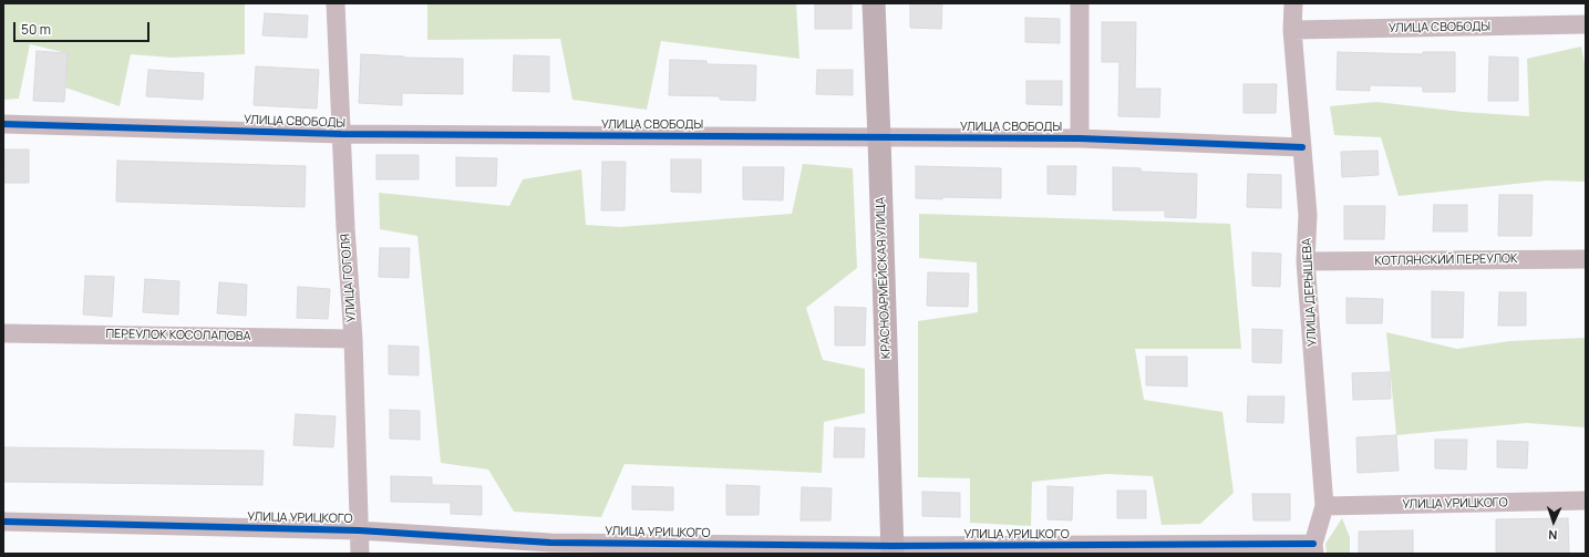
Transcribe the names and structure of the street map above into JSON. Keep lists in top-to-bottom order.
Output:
{
  "streets": {
    "main road": ["КРАСНОАРМЕЙСКАЯ УЛИЦА"],
    "street": [
      "УЛИЦА СВОБОДЫ",
      "КОТЛЯНСКИЙ ПЕРЕУЛОК",
      "УЛИЦА ГОГОЛЯ",
      "УЛИЦА ДЕРЫШЕВА",
      "ПЕРЕУЛОК КОСОЛАПОВА",
      "УЛИЦА УРИЦКОГО"
    ]
  },
  "crossings": [
    ["УЛИЦА СВОБОДЫ", "УЛИЦА ГОГОЛЯ"],
    ["УЛИЦА СВОБОДЫ", "КРАСНОАРМЕЙСКАЯ УЛИЦА"],
    ["УЛИЦА СВОБОДЫ", "УЛИЦА ДЕРЫШЕВА"],
    ["КОТЛЯНСКИЙ ПЕРЕУЛОК", "УЛИЦА ДЕРЫШЕВА"],
    ["УЛИЦА ГОГОЛЯ", "ПЕРЕУЛОК КОСОЛАПОВА"],
    ["УЛИЦА ГОГОЛЯ", "УЛИЦА УРИЦКОГО"],
    ["КРАСНОАРМЕЙСКАЯ УЛИЦА", "УЛИЦА УРИЦКОГО"],
    ["УЛИЦА ДЕРЫШЕВА", "УЛИЦА УРИЦКОГО"]
  ],
  "scale_bar": "50 m",
  "north": "bottom"
}
